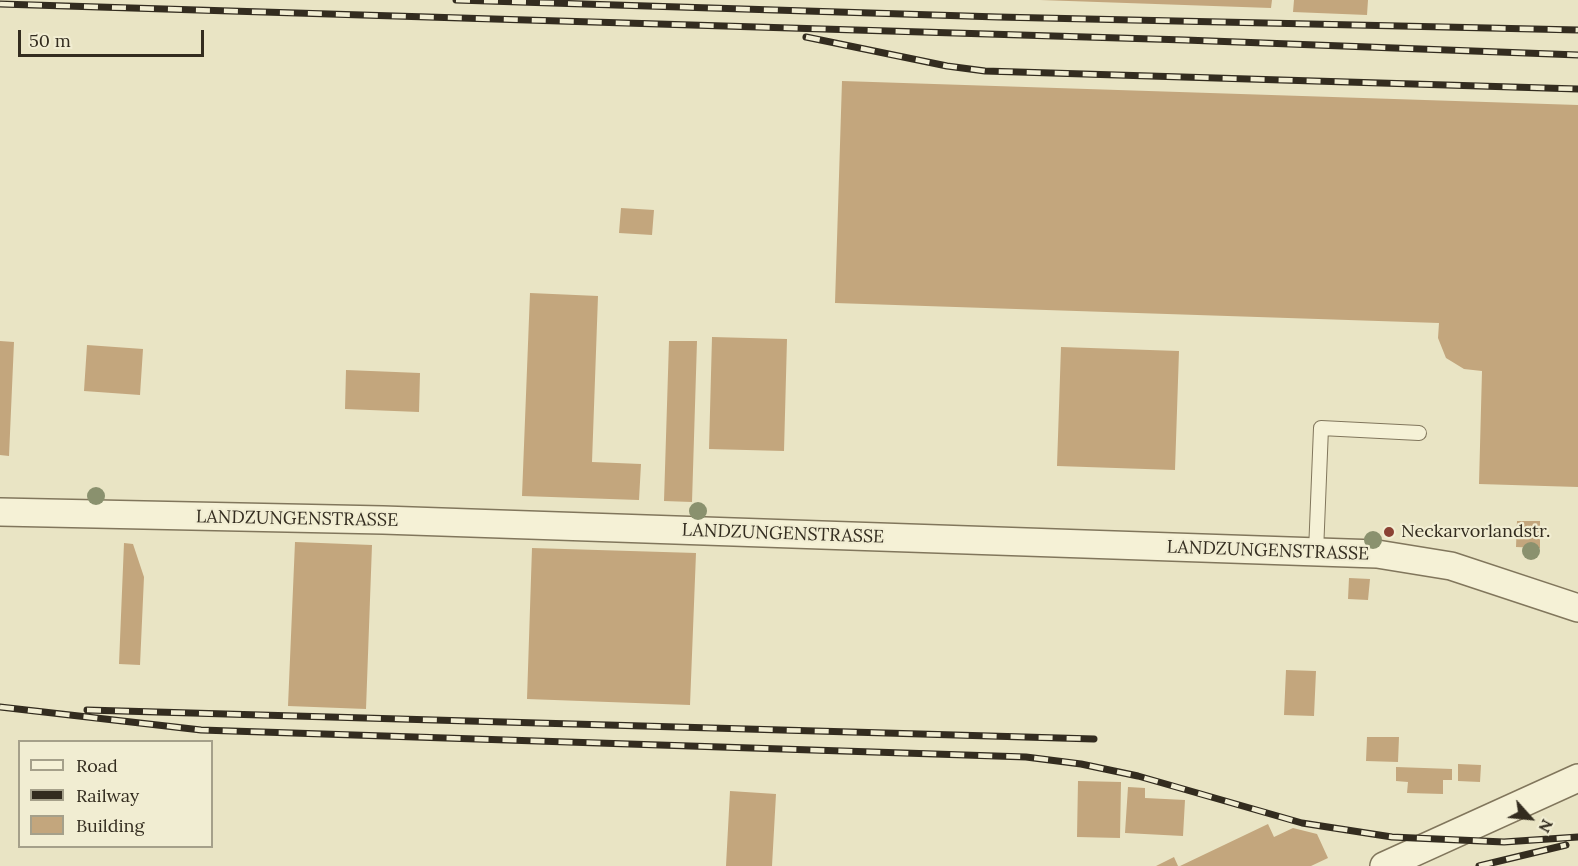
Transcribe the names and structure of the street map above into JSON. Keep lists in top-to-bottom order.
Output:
{
  "streets": {
    "street": ["LANDZUNGENSTRASSE"]
  },
  "places": ["Neckarvorlandstr."],
  "legend": ["Road", "Railway", "Building"],
  "scale_bar": "50 m",
  "north": "bottom right"
}
